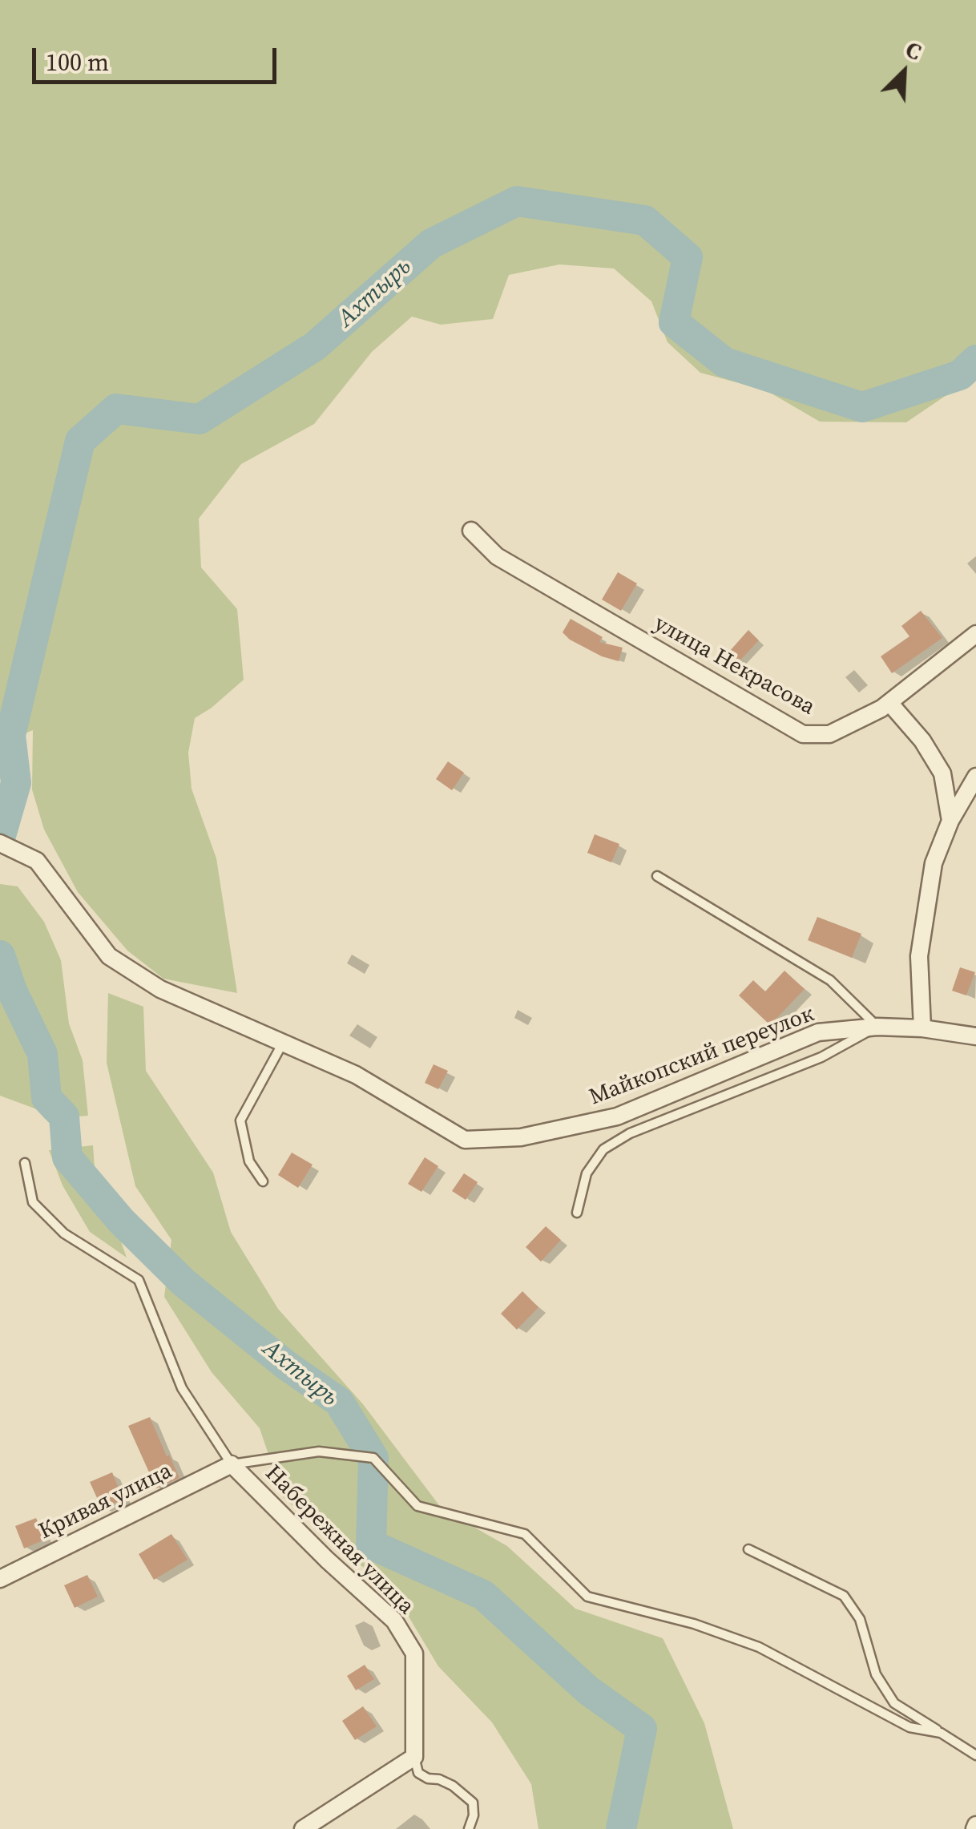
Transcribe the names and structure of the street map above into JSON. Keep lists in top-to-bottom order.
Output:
{
  "streets": {
    "street": [
      "улица Некрасова",
      "Майкопский переулок",
      "Кривая улица",
      "Набережная улица"
    ]
  },
  "crossings": [
    ["Кривая улица", "Набережная улица"]
  ],
  "water": ["Ахтырь"],
  "scale_bar": "100 m",
  "north": "top right"
}
